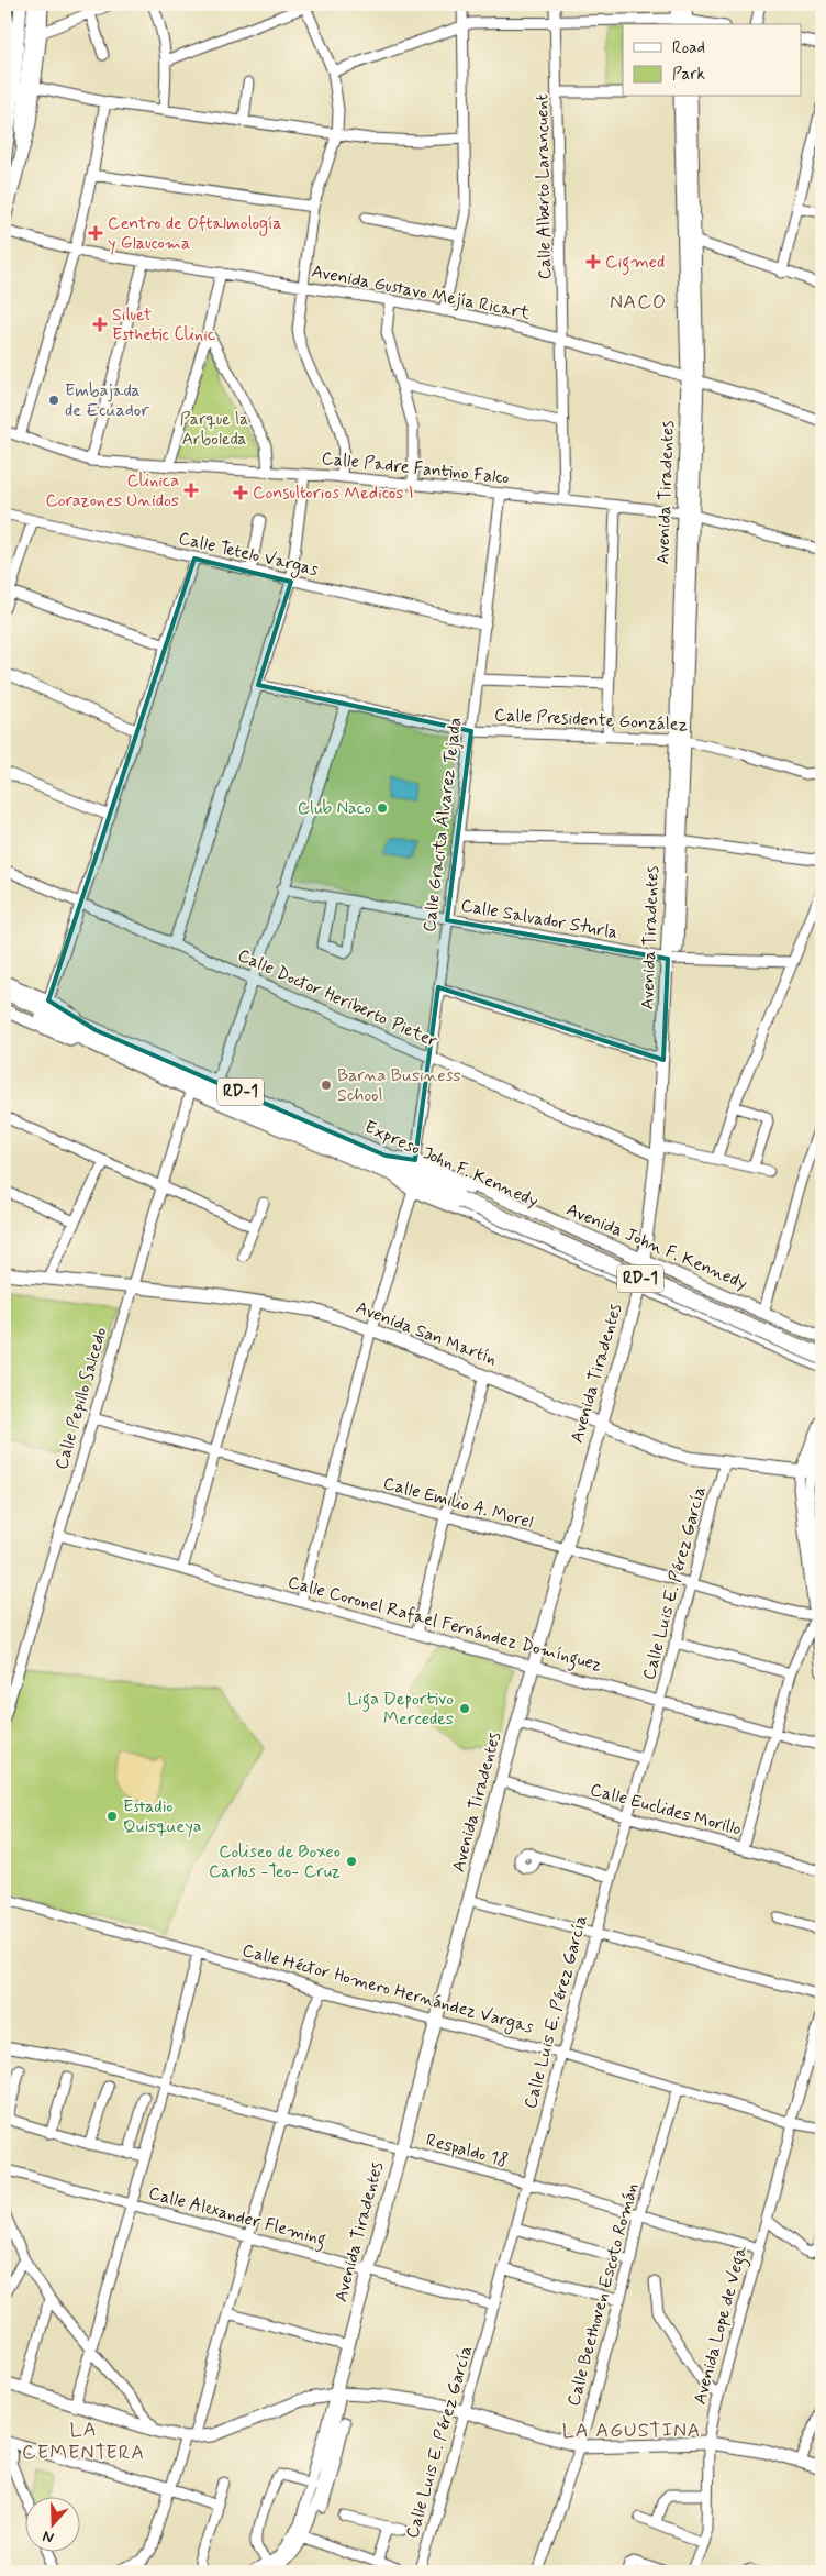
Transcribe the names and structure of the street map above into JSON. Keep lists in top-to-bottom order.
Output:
{
  "streets": {
    "highway": ["RD-1", "Expreso John F. Kennedy"],
    "main road": ["Avenida Tiradentes", "Avenida John F. Kennedy", "Avenida San Martín"],
    "street": [
      "Calle Alberto Larancuent",
      "Avenida Gustavo Mejía Ricart",
      "Calle Padre Fantino Falco",
      "Calle Tetelo Vargas",
      "Calle Presidente González",
      "Calle Gracita Álvarez Tejada",
      "Calle Salvador Sturla",
      "Calle Doctor Heriberto Pieter",
      "Calle Pepillo Salcedo",
      "Calle Emilio A. Morel",
      "Calle Luis E. Pérez García",
      "Calle Coronel Rafael Fernández Domínguez",
      "Calle Euclides Morillo",
      "Calle Héctor Homero Hernández Vargas",
      "Respaldo 18",
      "Calle Alexander Fleming",
      "Calle Beethoven Escoto Román",
      "Avenida Lope de Vega"
    ]
  },
  "crossings": [
    ["Calle Alberto Larancuent", "Avenida Gustavo Mejía Ricart"],
    ["Calle Alberto Larancuent", "Calle Padre Fantino Falco"],
    ["Avenida Gustavo Mejía Ricart", "Avenida Tiradentes"],
    ["Calle Padre Fantino Falco", "Avenida Tiradentes"],
    ["Calle Padre Fantino Falco", "Calle Gracita Álvarez Tejada"],
    ["Avenida Tiradentes", "Calle Presidente González"],
    ["Avenida Tiradentes", "Calle Salvador Sturla"],
    ["Avenida Tiradentes", "Calle Doctor Heriberto Pieter"],
    ["Avenida Tiradentes", "RD-1"],
    ["Avenida Tiradentes", "Avenida John F. Kennedy"],
    ["Avenida Tiradentes", "Avenida San Martín"],
    ["Avenida Tiradentes", "Calle Emilio A. Morel"],
    ["Avenida Tiradentes", "Calle Coronel Rafael Fernández Domínguez"],
    ["Avenida Tiradentes", "Calle Euclides Morillo"],
    ["Avenida Tiradentes", "Calle Héctor Homero Hernández Vargas"],
    ["Avenida Tiradentes", "Respaldo 18"],
    ["Avenida Tiradentes", "Calle Alexander Fleming"],
    ["Calle Tetelo Vargas", "Calle Gracita Álvarez Tejada"],
    ["Calle Presidente González", "Calle Gracita Álvarez Tejada"],
    ["Calle Gracita Álvarez Tejada", "Calle Salvador Sturla"],
    ["Calle Gracita Álvarez Tejada", "Calle Doctor Heriberto Pieter"],
    ["Calle Gracita Álvarez Tejada", "Avenida John F. Kennedy"],
    ["RD-1", "Expreso John F. Kennedy"],
    ["Expreso John F. Kennedy", "Avenida John F. Kennedy"],
    ["Expreso John F. Kennedy", "Calle Pepillo Salcedo"],
    ["Avenida San Martín", "Calle Pepillo Salcedo"],
    ["Avenida San Martín", "Calle Luis E. Pérez García"],
    ["Calle Pepillo Salcedo", "Calle Emilio A. Morel"],
    ["Calle Pepillo Salcedo", "Calle Coronel Rafael Fernández Domínguez"],
    ["Calle Emilio A. Morel", "Calle Luis E. Pérez García"],
    ["Calle Luis E. Pérez García", "Calle Coronel Rafael Fernández Domínguez"],
    ["Calle Luis E. Pérez García", "Calle Euclides Morillo"],
    ["Calle Luis E. Pérez García", "Calle Héctor Homero Hernández Vargas"],
    ["Calle Luis E. Pérez García", "Respaldo 18"],
    ["Calle Luis E. Pérez García", "Calle Alexander Fleming"],
    ["Calle Héctor Homero Hernández Vargas", "Calle Beethoven Escoto Román"],
    ["Calle Héctor Homero Hernández Vargas", "Avenida Lope de Vega"],
    ["Respaldo 18", "Calle Beethoven Escoto Román"],
    ["Respaldo 18", "Avenida Lope de Vega"]
  ],
  "districts": ["NACO", "LA CEMENTERA", "LA AGUSTINA"],
  "parks": ["Parque la Arboleda"],
  "places": {
    "health": [
      "Centro de Oftalmología y Glaucoma",
      "Cigmed",
      "Siluet Esthetic Clinic",
      "Clinica Corazones Unidos",
      "Consultorios Medicos I"
    ],
    "other": [
      "Embajada de Ecuador",
      "Club Naco",
      "Barna Business School",
      "Liga Deportivo Mercedes",
      "Estadio Quisqueya",
      "Coliseo de Boxeo Carlos -Teo- Cruz"
    ]
  },
  "legend": ["Road", "Park"],
  "north": "bottom"
}
